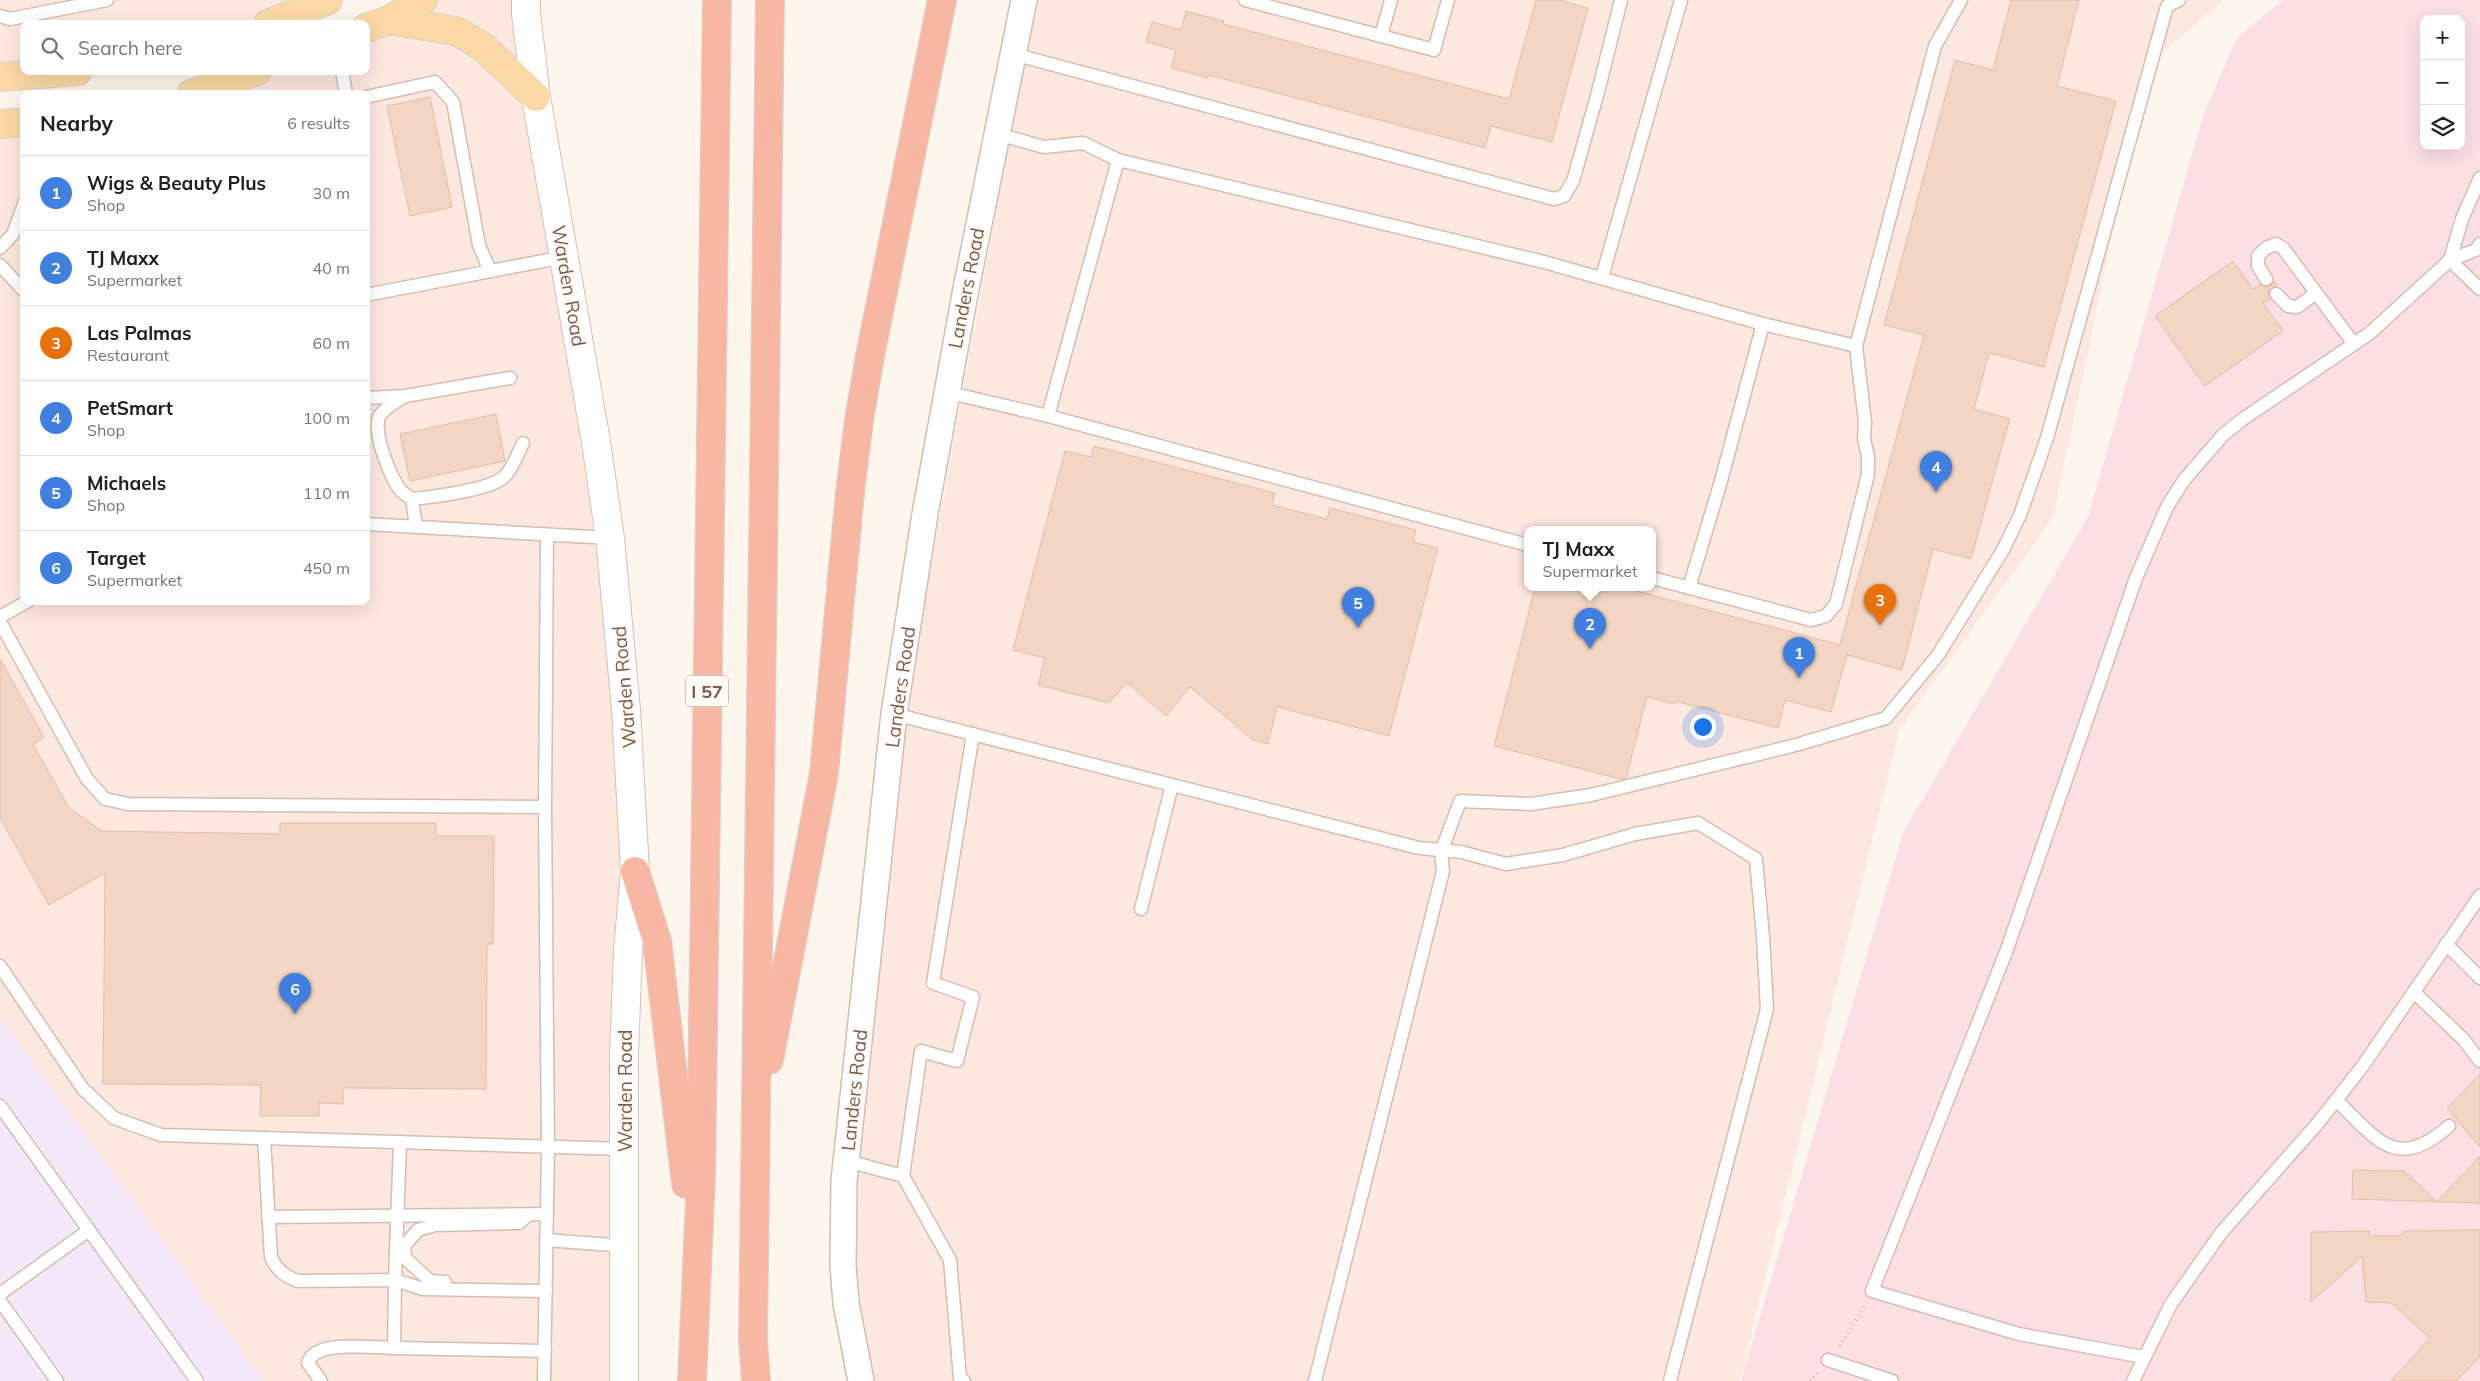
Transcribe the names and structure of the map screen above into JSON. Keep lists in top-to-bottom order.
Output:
{
  "streets": {
    "highway": ["I 57"],
    "street": ["Warden Road", "Landers Road"]
  },
  "page": {
    "map_buttons": ["+", "−"],
    "search": "Search here",
    "heading": ["Nearby", "6 results"],
    "list": [
      {
        "mark": "1",
        "name": "Wigs & Beauty Plus",
        "note": "Shop",
        "value": "30 m"
      },
      {
        "mark": "2",
        "name": "TJ Maxx",
        "note": "Supermarket",
        "value": "40 m"
      },
      {
        "mark": "3",
        "name": "Las Palmas",
        "note": "Restaurant",
        "value": "60 m"
      },
      {
        "mark": "4",
        "name": "PetSmart",
        "note": "Shop",
        "value": "100 m"
      },
      {
        "mark": "5",
        "name": "Michaels",
        "note": "Shop",
        "value": "110 m"
      },
      {
        "mark": "6",
        "name": "Target",
        "note": "Supermarket",
        "value": "450 m"
      }
    ],
    "pins": [
      "4",
      "3",
      "5",
      "2",
      "1",
      "6"
    ],
    "popup": ["TJ Maxx", "Supermarket"]
  }
}
